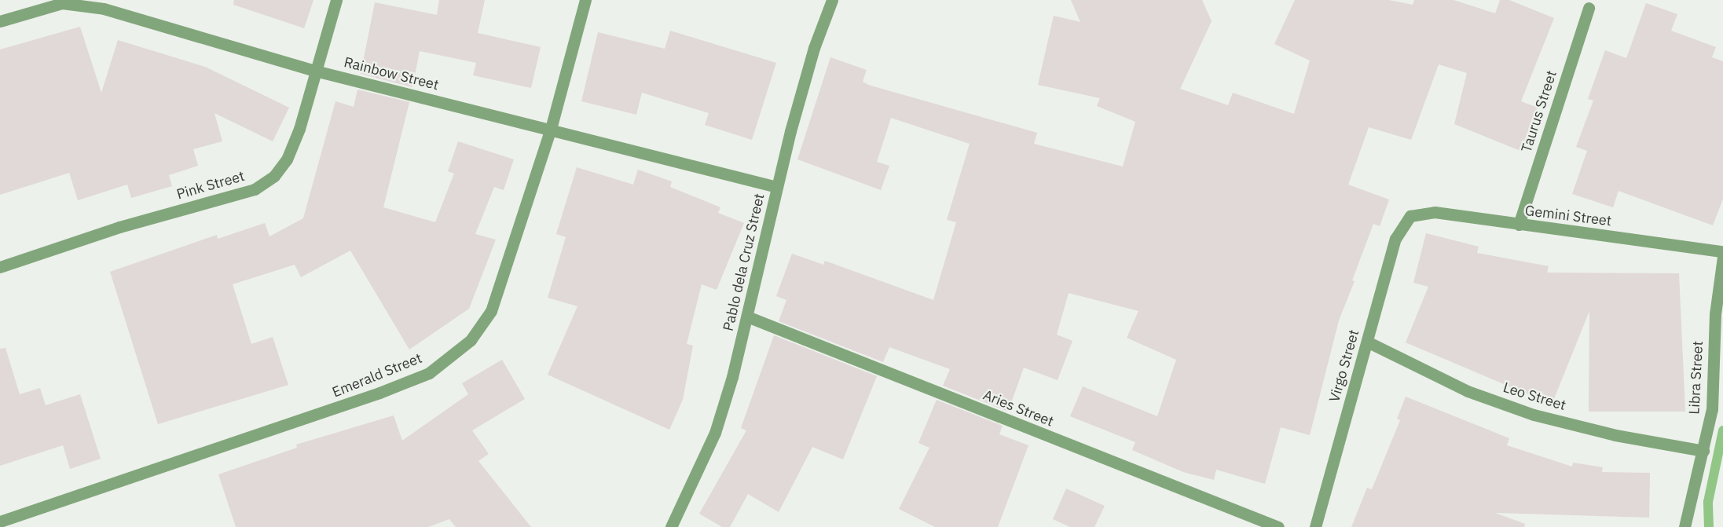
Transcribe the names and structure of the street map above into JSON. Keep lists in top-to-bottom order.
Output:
{
  "streets": {
    "street": [
      "Rainbow Street",
      "Taurus Street",
      "Pink Street",
      "Gemini Street",
      "Pablo dela Cruz Street",
      "Virgo Street",
      "Emerald Street",
      "Libra Street",
      "Leo Street",
      "Aries Street"
    ]
  },
  "crossings": [
    ["Rainbow Street", "Pink Street"],
    ["Rainbow Street", "Pablo dela Cruz Street"],
    ["Rainbow Street", "Emerald Street"],
    ["Taurus Street", "Gemini Street"],
    ["Gemini Street", "Virgo Street"],
    ["Pablo dela Cruz Street", "Aries Street"],
    ["Virgo Street", "Leo Street"],
    ["Libra Street", "Leo Street"]
  ]
}
